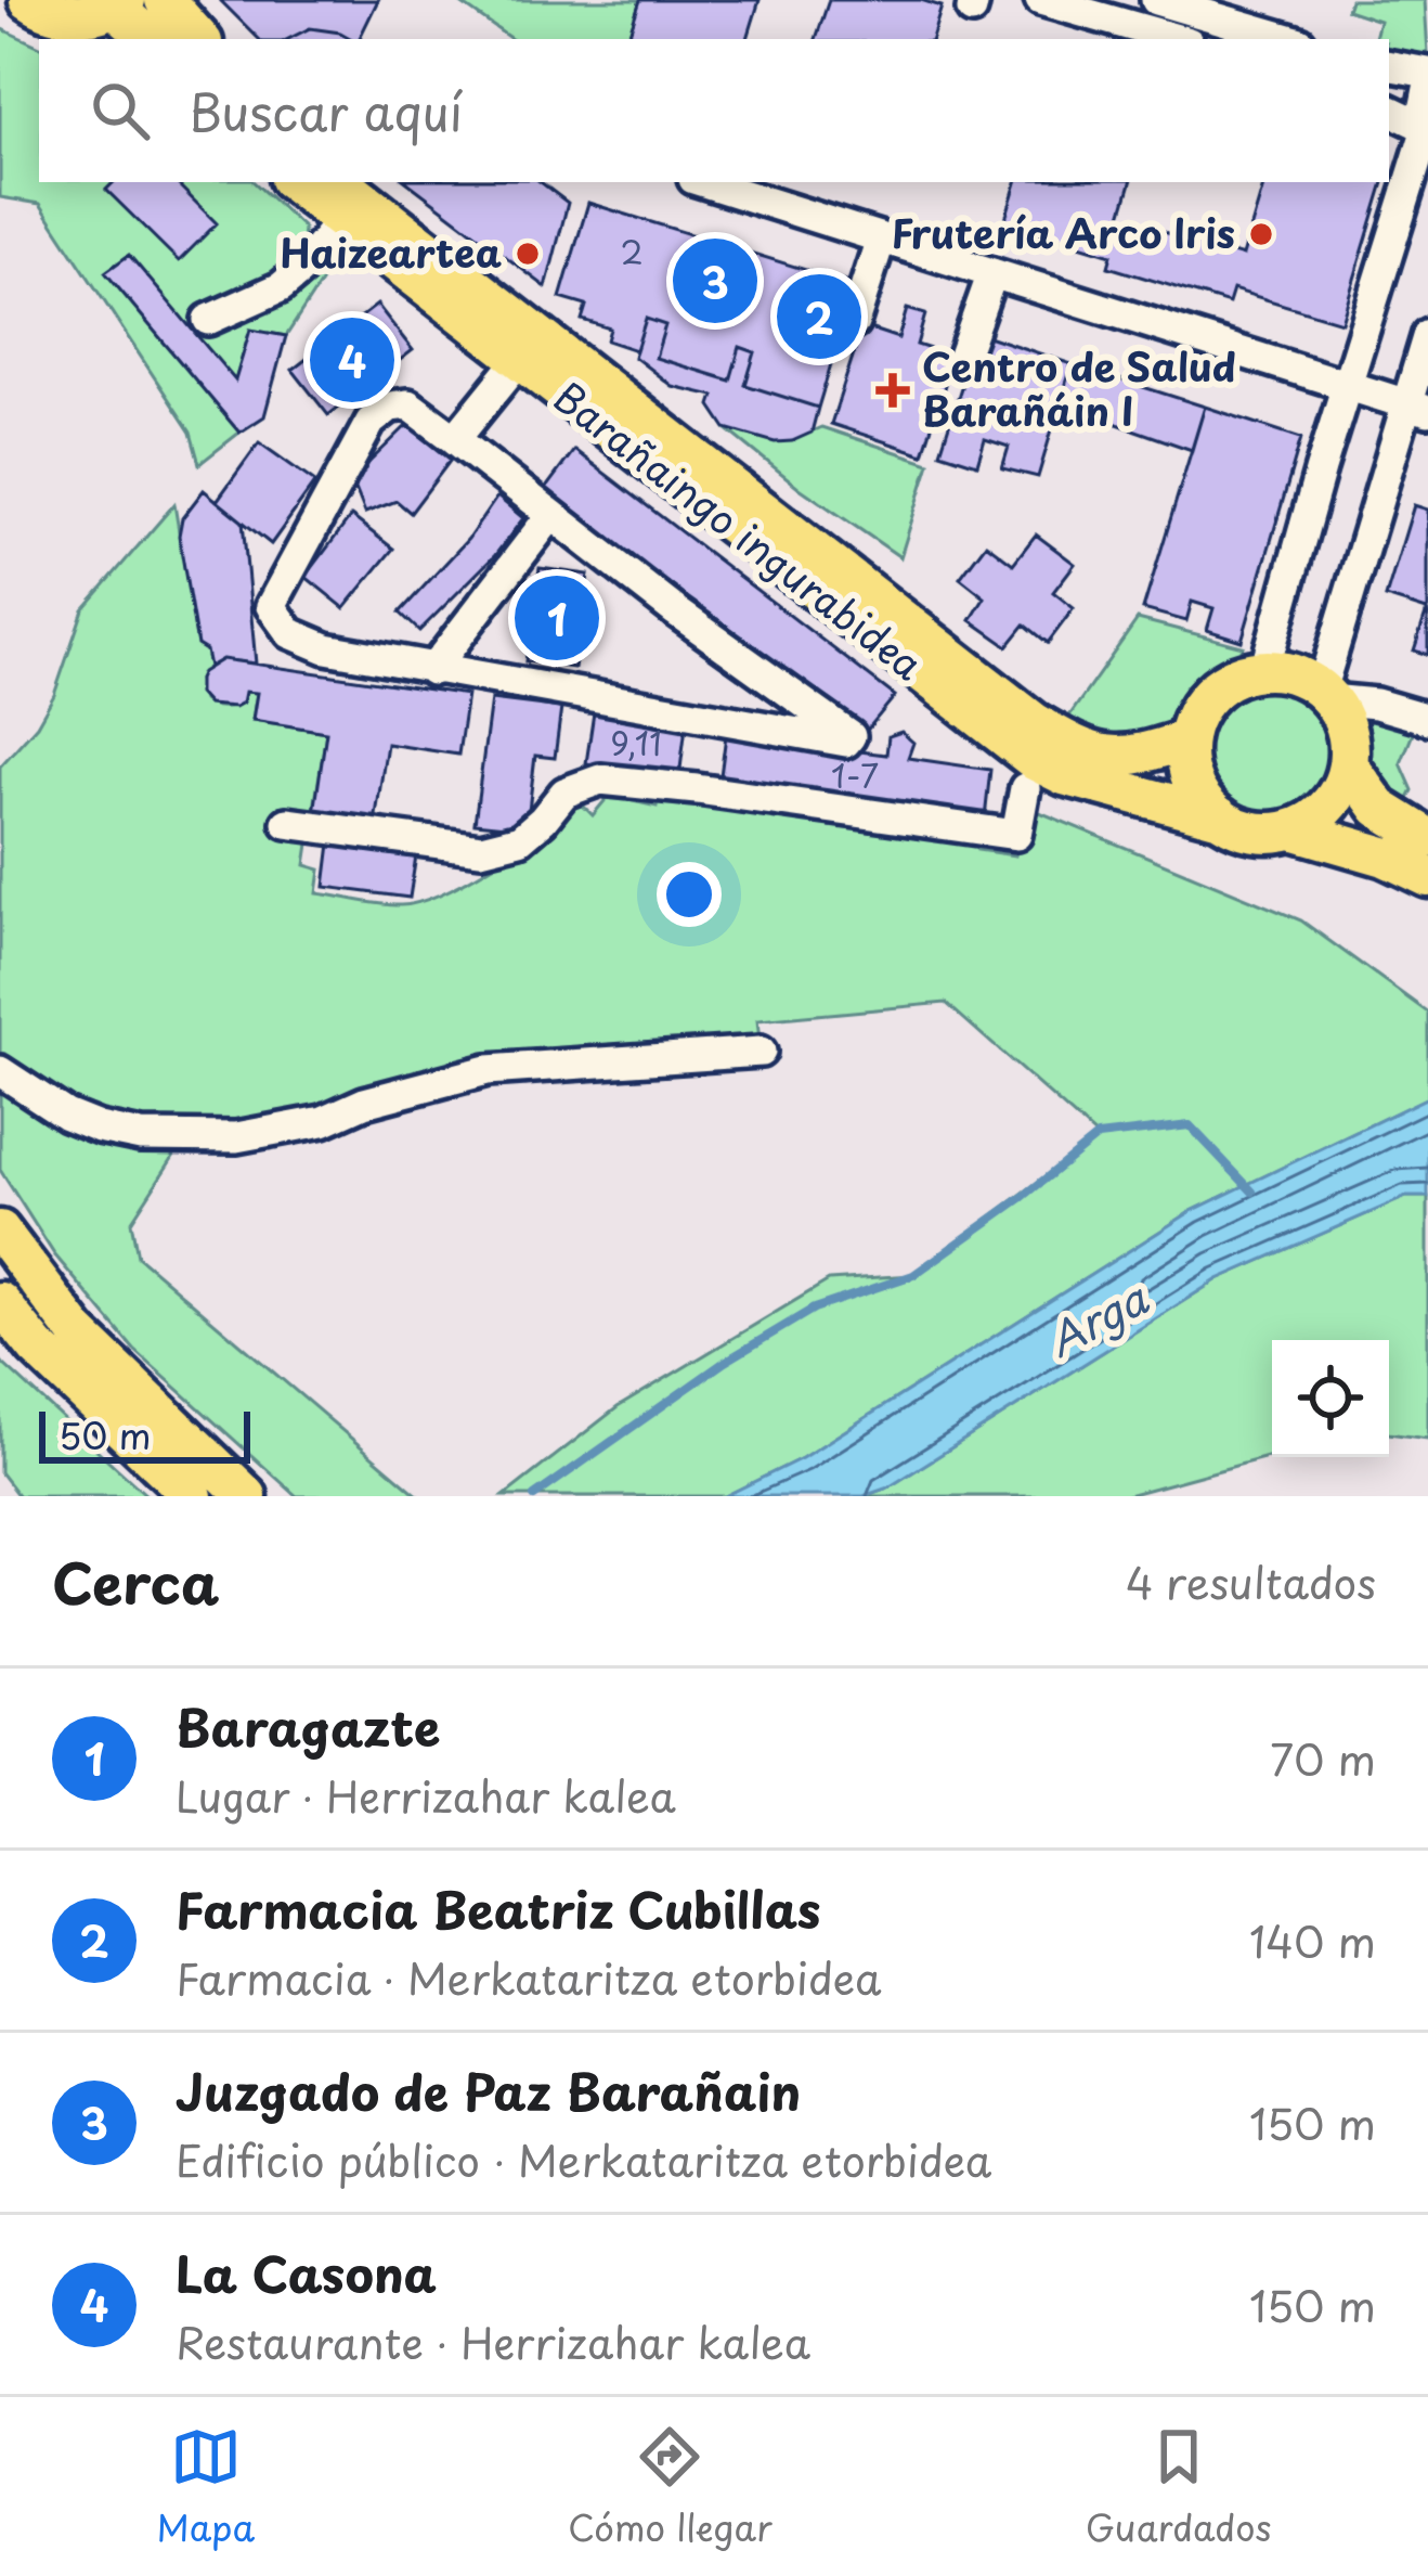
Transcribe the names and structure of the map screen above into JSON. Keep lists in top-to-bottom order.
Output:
{
  "streets": {
    "main road": ["Barañaingo ingurabidea"]
  },
  "water": ["Arga"],
  "places": {
    "other": ["Frutería Arco Iris", "Haizeartea"],
    "health": ["Centro de Salud Barañáin I"]
  },
  "house_numbers": ["2", "9,11", "1-7"],
  "scale_bar": "50 m",
  "page": {
    "search": "Buscar aquí",
    "pins": [
      "3",
      "2",
      "4",
      "1"
    ],
    "scale": "50 m",
    "heading": ["Cerca", "4 resultados"],
    "list": [
      {
        "mark": "1",
        "name": "Baragazte",
        "note": "Lugar · Herrizahar kalea",
        "value": "70 m"
      },
      {
        "mark": "2",
        "name": "Farmacia Beatriz Cubillas",
        "note": "Farmacia · Merkataritza etorbidea",
        "value": "140 m"
      },
      {
        "mark": "3",
        "name": "Juzgado de Paz Barañain",
        "note": "Edificio público · Merkataritza etorbidea",
        "value": "150 m"
      },
      {
        "mark": "4",
        "name": "La Casona",
        "note": "Restaurante · Herrizahar kalea",
        "value": "150 m"
      }
    ],
    "nav": ["Mapa", "Cómo llegar", "Guardados"]
  }
}
